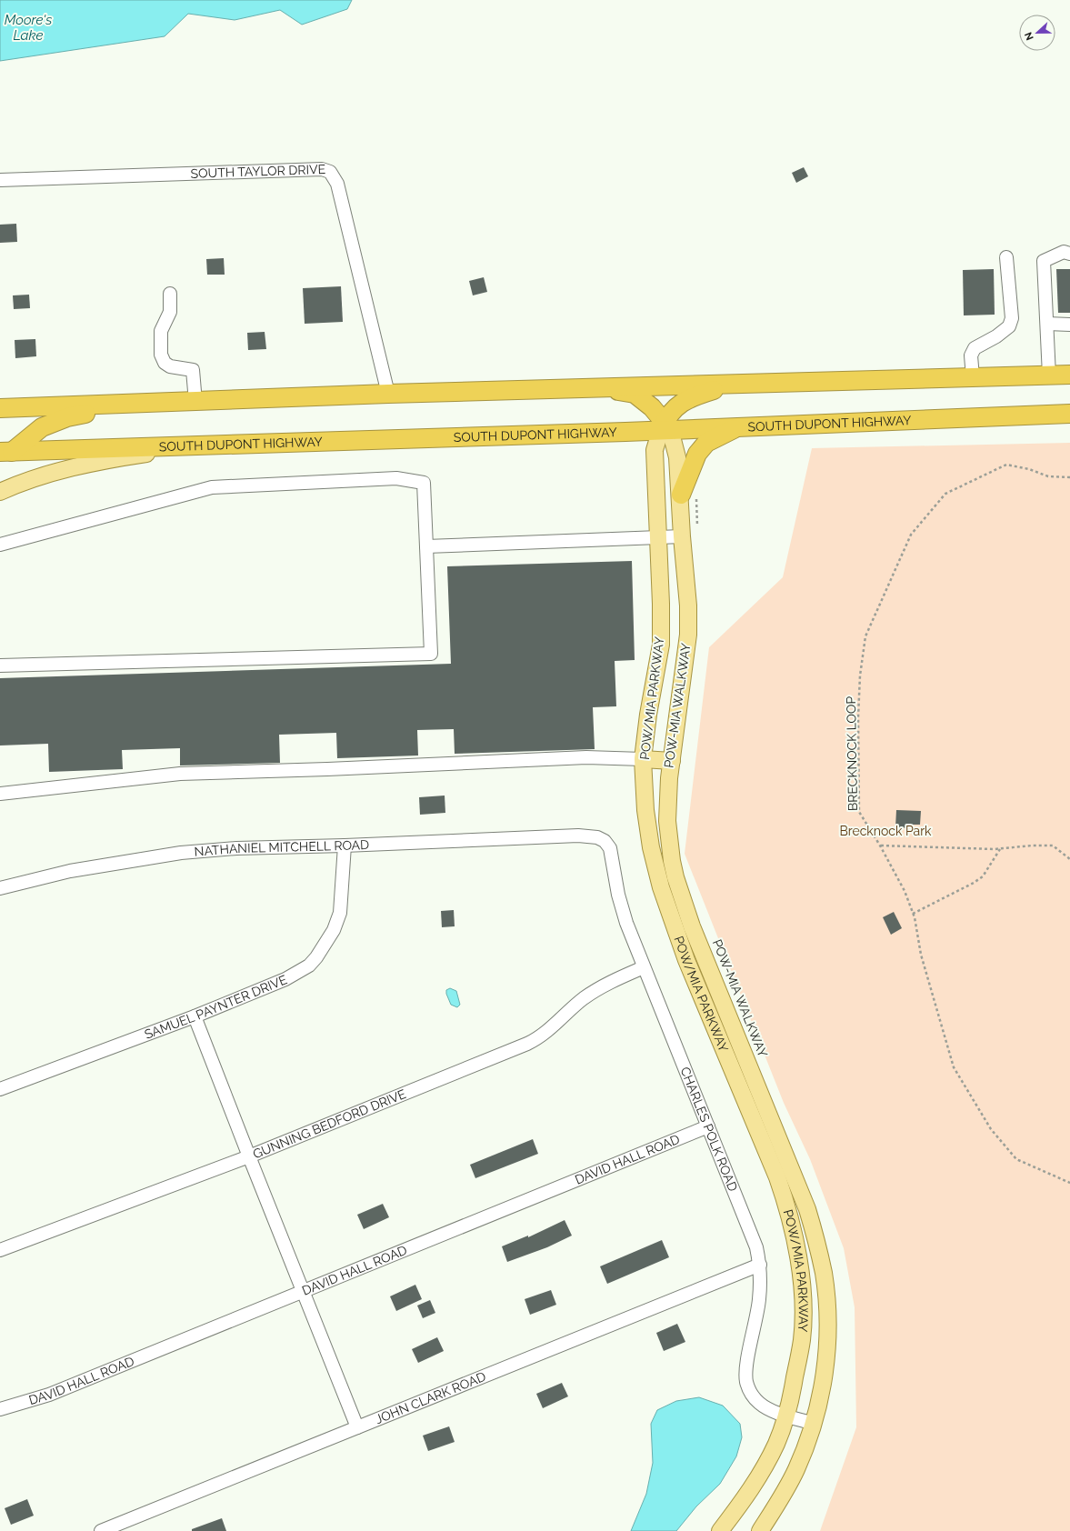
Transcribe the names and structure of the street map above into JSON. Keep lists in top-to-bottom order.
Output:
{
  "streets": {
    "highway": ["SOUTH DUPONT HIGHWAY"],
    "main road": ["POW/MIA PARKWAY"],
    "street": [
      "SOUTH TAYLOR DRIVE",
      "NATHANIEL MITCHELL ROAD",
      "SAMUEL PAYNTER DRIVE",
      "GUNNING BEDFORD DRIVE",
      "CHARLES POLK ROAD",
      "DAVID HALL ROAD",
      "JOHN CLARK ROAD"
    ],
    "path": ["BRECKNOCK LOOP"]
  },
  "crossings": [
    ["SOUTH DUPONT HIGHWAY", "POW/MIA PARKWAY"],
    ["POW/MIA PARKWAY", "CHARLES POLK ROAD"],
    ["NATHANIEL MITCHELL ROAD", "SAMUEL PAYNTER DRIVE"],
    ["NATHANIEL MITCHELL ROAD", "CHARLES POLK ROAD"],
    ["GUNNING BEDFORD DRIVE", "CHARLES POLK ROAD"],
    ["CHARLES POLK ROAD", "DAVID HALL ROAD"],
    ["CHARLES POLK ROAD", "JOHN CLARK ROAD"]
  ],
  "water": ["Moore's Lake"],
  "parks": ["Brecknock Park"],
  "north": "left"
}
